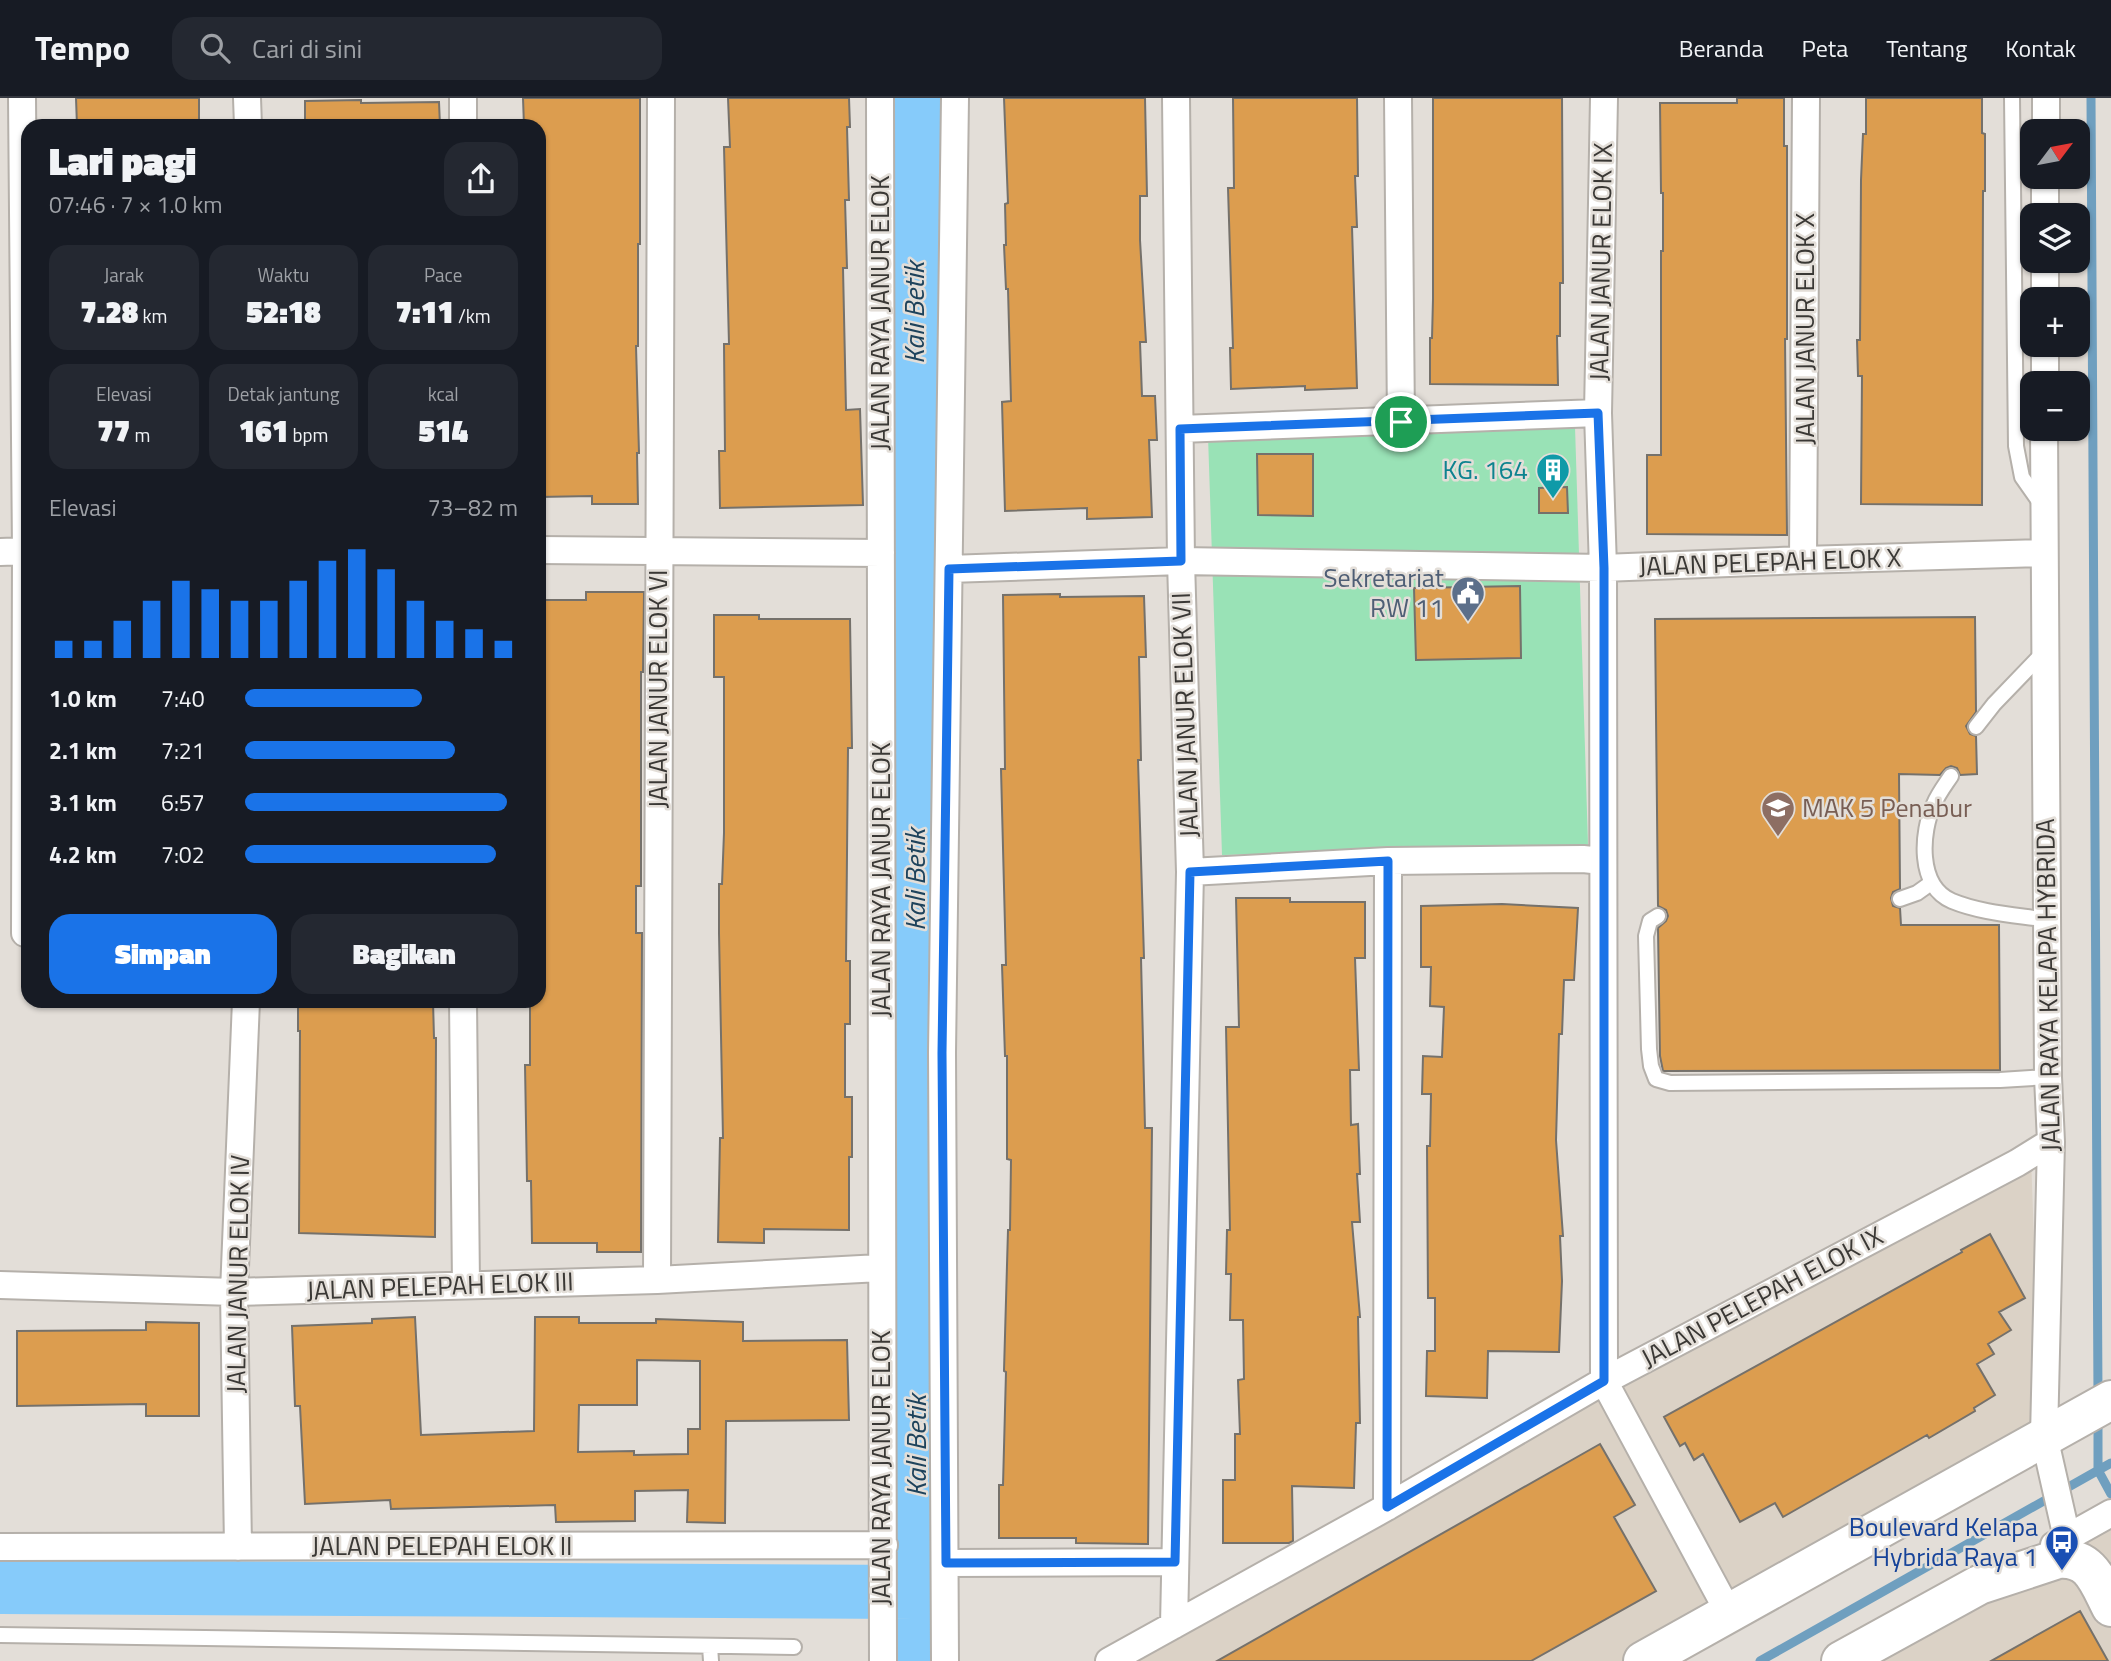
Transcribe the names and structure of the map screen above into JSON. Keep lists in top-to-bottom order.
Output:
{
  "streets": {
    "street": [
      "JALAN JANUR ELOK IX",
      "JALAN RAYA JANUR ELOK",
      "JALAN JANUR ELOK X",
      "JALAN PELEPAH ELOK X",
      "JALAN JANUR ELOK VI",
      "JALAN JANUR ELOK VII",
      "JALAN RAYA KELAPA HYBRIDA",
      "JALAN JANUR ELOK IV",
      "JALAN PELEPAH ELOK III",
      "JALAN PELEPAH ELOK IX",
      "JALAN PELEPAH ELOK II"
    ]
  },
  "crossings": [
    ["JALAN JANUR ELOK IX", "JALAN PELEPAH ELOK X"],
    ["JALAN JANUR ELOK IX", "JALAN PELEPAH ELOK IX"],
    ["JALAN RAYA JANUR ELOK", "JALAN PELEPAH ELOK III"],
    ["JALAN RAYA JANUR ELOK", "JALAN PELEPAH ELOK II"],
    ["JALAN JANUR ELOK X", "JALAN PELEPAH ELOK X"],
    ["JALAN PELEPAH ELOK X", "JALAN JANUR ELOK VII"],
    ["JALAN PELEPAH ELOK X", "JALAN RAYA KELAPA HYBRIDA"],
    ["JALAN JANUR ELOK VI", "JALAN PELEPAH ELOK III"],
    ["JALAN JANUR ELOK VII", "JALAN PELEPAH ELOK IX"],
    ["JALAN RAYA KELAPA HYBRIDA", "JALAN PELEPAH ELOK IX"],
    ["JALAN JANUR ELOK IV", "JALAN PELEPAH ELOK III"],
    ["JALAN JANUR ELOK IV", "JALAN PELEPAH ELOK II"]
  ],
  "water": ["Kali Betik"],
  "places": {
    "building": ["KG. 164"],
    "public building": ["Sekretariat RW 11"],
    "school or university": ["MAK 5 Penabur"],
    "bus stop": ["Boulevard Kelapa Hybrida Raya 1"]
  },
  "north": "top right",
  "page": {
    "header": "Tempo",
    "search": "Cari di sini",
    "nav": [
      "Beranda",
      "Peta",
      "Tentang",
      "Kontak"
    ],
    "map_buttons": ["+", "−"],
    "heading": ["Lari pagi", "07:46 · 7 × 1.0 km"],
    "stats": [
      ["Jarak", "7.28 km"],
      ["Waktu", "52:18"],
      ["Pace", "7:11 /km"],
      ["Elevasi", "77 m"],
      ["Detak jantung", "161 bpm"],
      ["kcal", "514"]
    ],
    "chart": ["Elevasi", "73–82 m"],
    "list": [
      {
        "name": "1.0 km",
        "note": "7:40"
      },
      {
        "name": "2.1 km",
        "note": "7:21"
      },
      {
        "name": "3.1 km",
        "note": "6:57"
      },
      {
        "name": "4.2 km",
        "note": "7:02"
      }
    ],
    "buttons": ["Simpan", "Bagikan"]
  }
}
